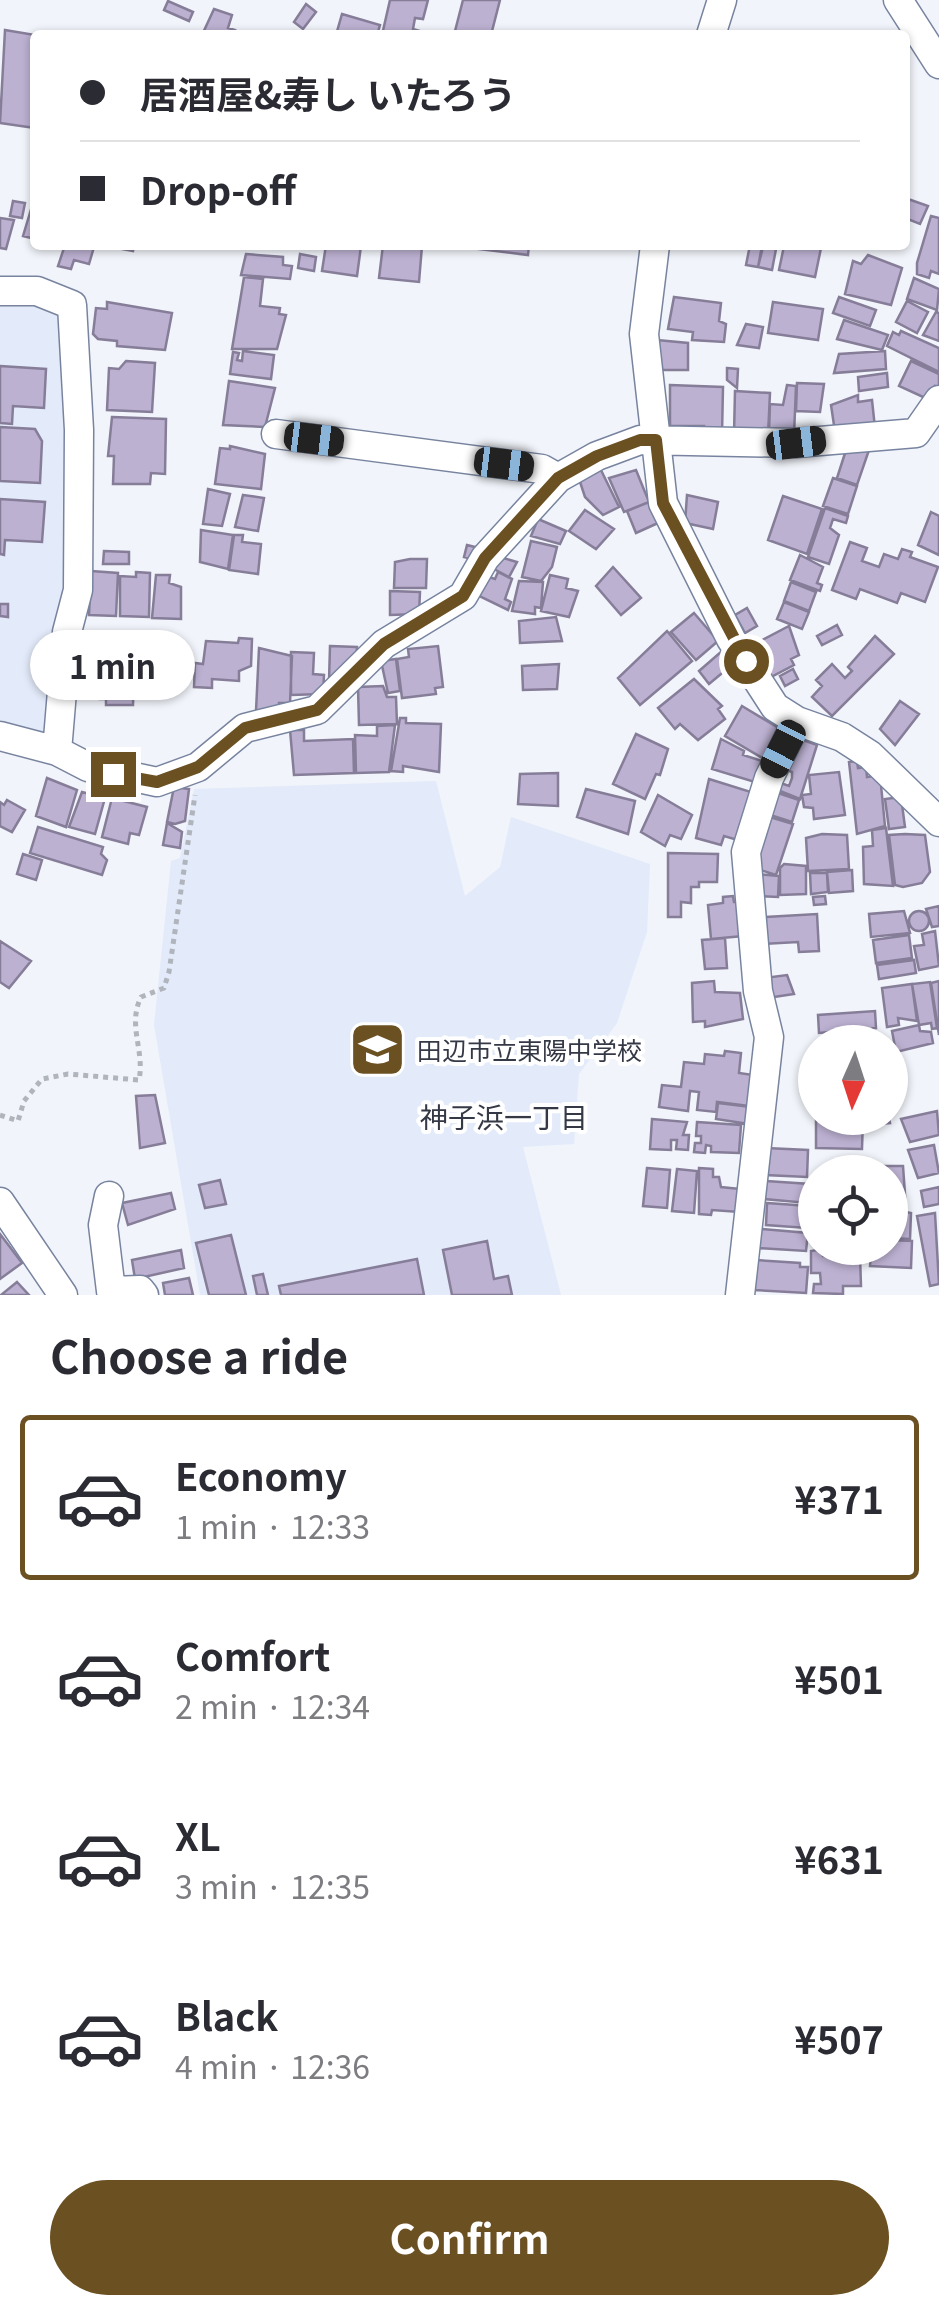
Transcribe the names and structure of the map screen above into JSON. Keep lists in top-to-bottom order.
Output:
{
  "districts": ["神子浜一丁目"],
  "places": {
    "school or university": ["田辺市立東陽中学校"]
  },
  "north": "bottom",
  "page": {
    "banner": ["居酒屋&寿し いたろう", "Drop-off"],
    "bubble": "1 min",
    "heading": "Choose a ride",
    "list": [
      {
        "name": "Economy",
        "note": "1 min · 12:33",
        "value": "¥371"
      },
      {
        "name": "Comfort",
        "note": "2 min · 12:34",
        "value": "¥501"
      },
      {
        "name": "XL",
        "note": "3 min · 12:35",
        "value": "¥631"
      },
      {
        "name": "Black",
        "note": "4 min · 12:36",
        "value": "¥507"
      }
    ],
    "buttons": "Confirm"
  }
}
